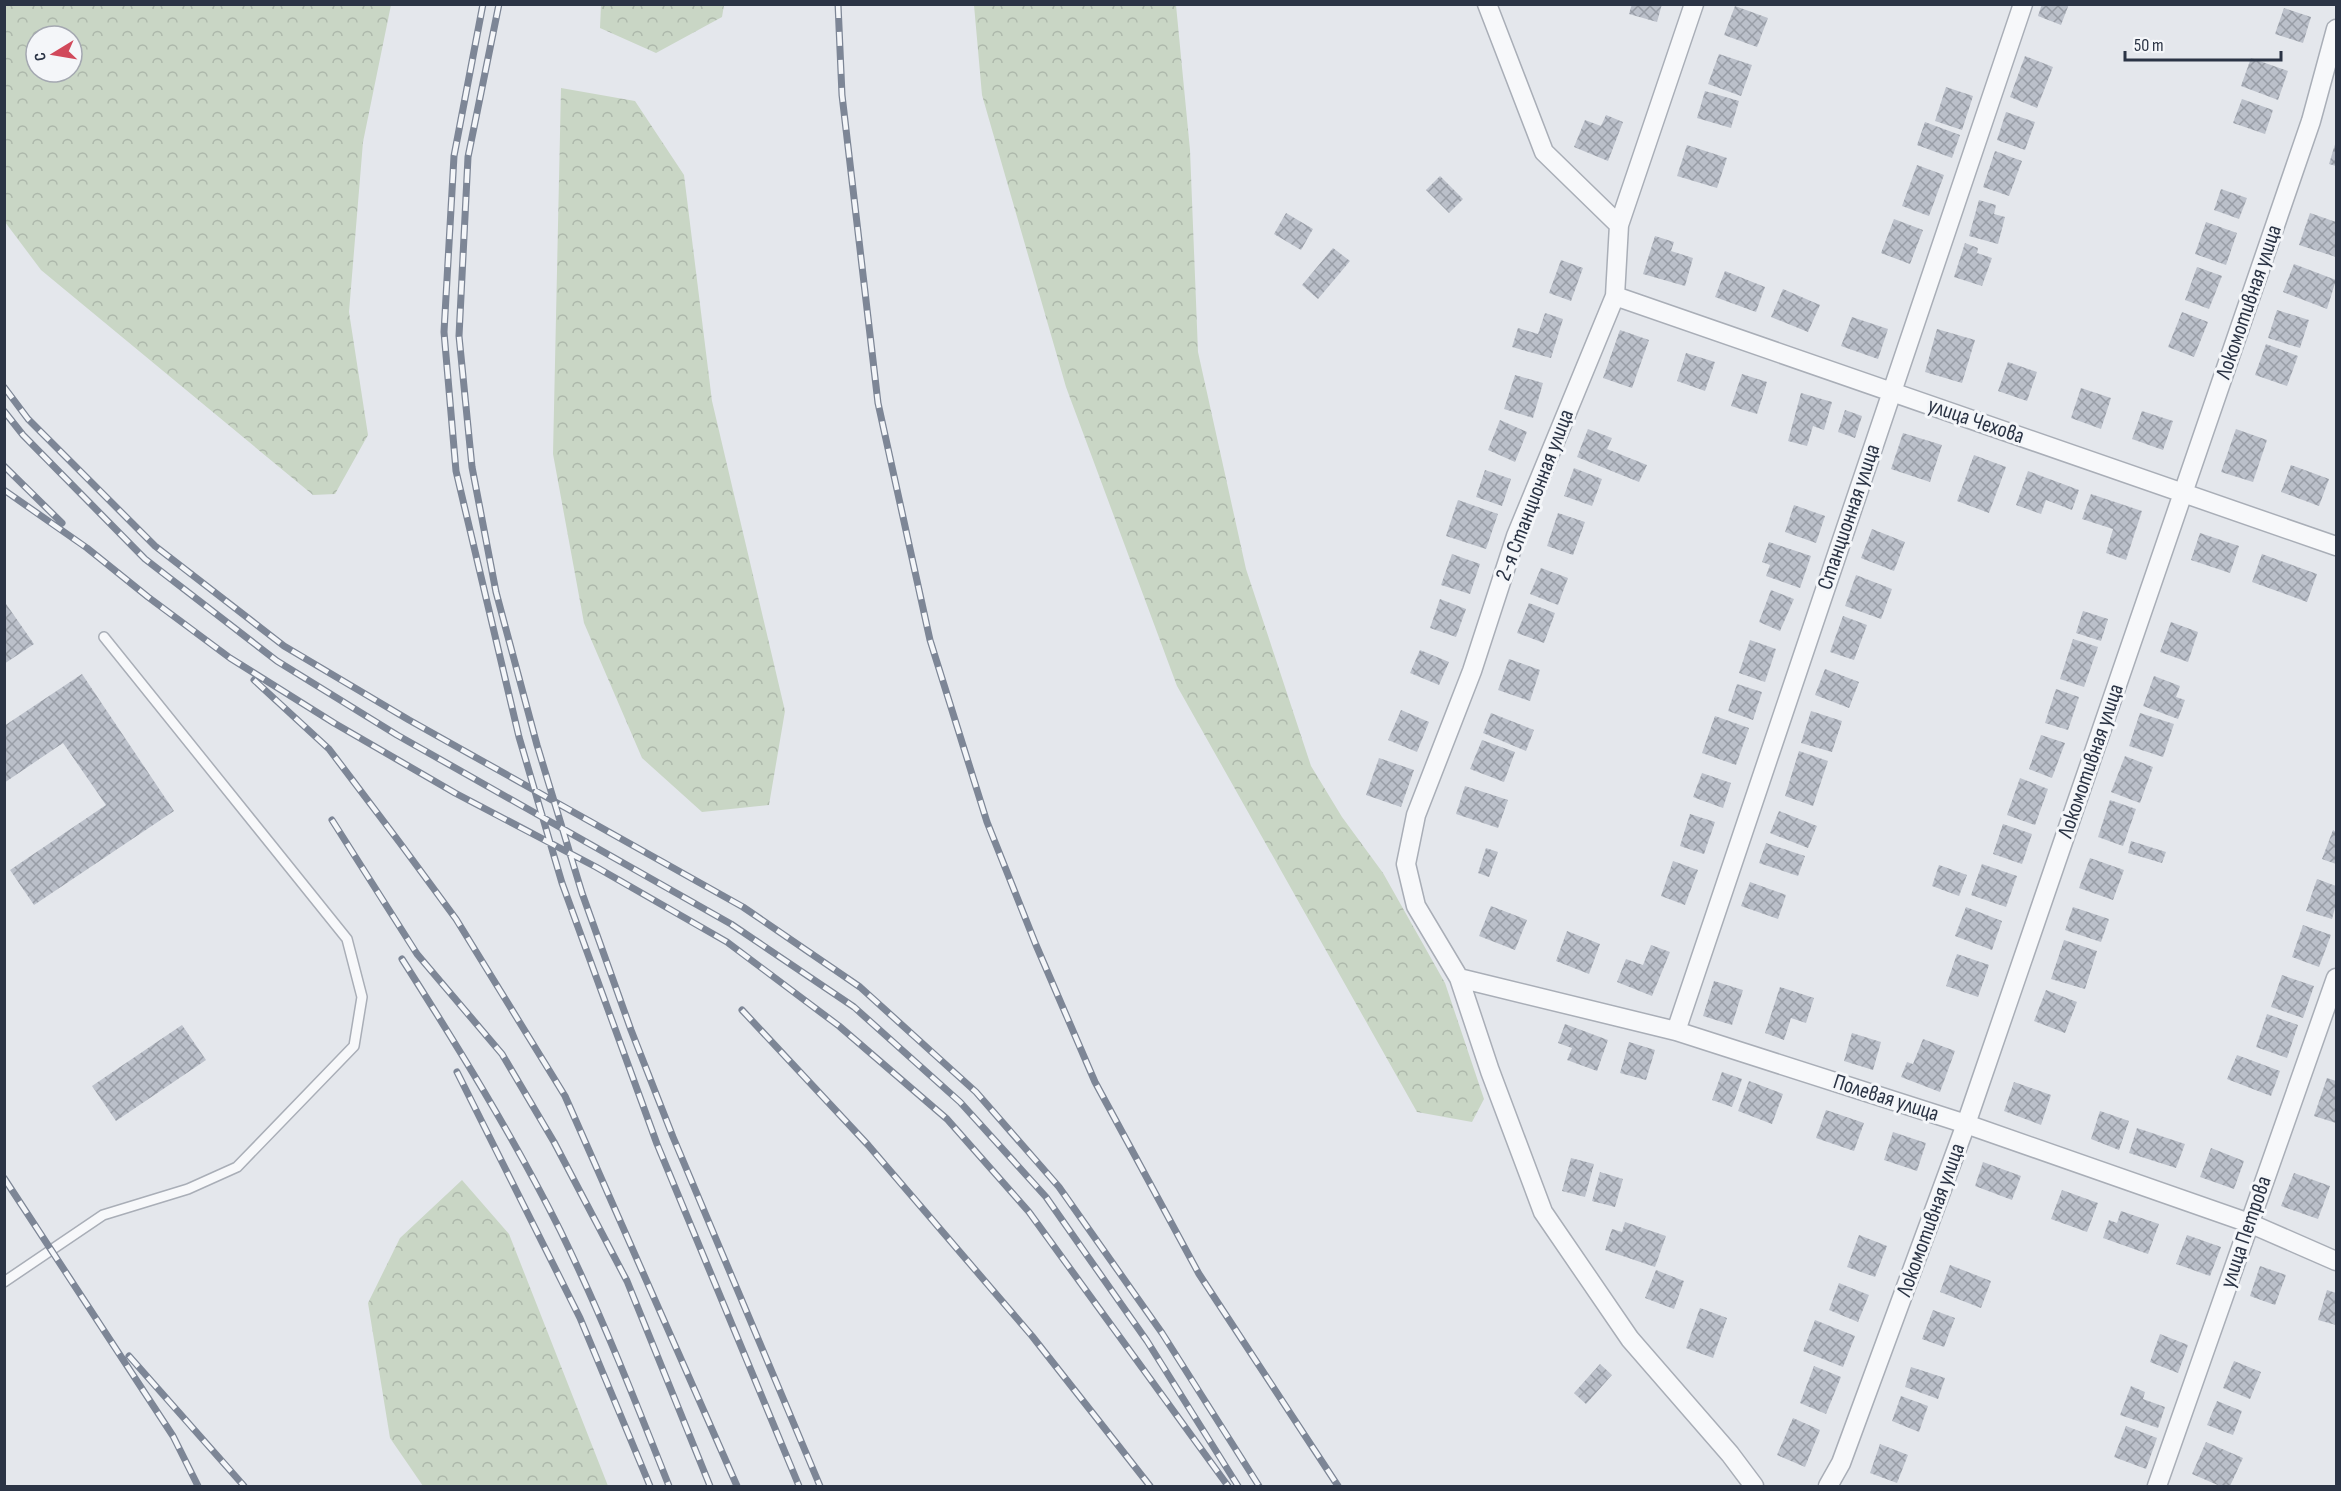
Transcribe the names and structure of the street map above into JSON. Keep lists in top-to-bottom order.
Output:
{
  "streets": {
    "street": [
      "Локомотивная улица",
      "улица Чехова",
      "2-я Станционная улица",
      "Станционная улица",
      "Полевая улица",
      "улица Петрова"
    ]
  },
  "crossings": [
    ["Локомотивная улица", "улица Чехова"],
    ["Локомотивная улица", "Полевая улица"],
    ["улица Чехова", "2-я Станционная улица"],
    ["улица Чехова", "Станционная улица"],
    ["2-я Станционная улица", "Полевая улица"],
    ["Станционная улица", "Полевая улица"],
    ["Полевая улица", "улица Петрова"]
  ],
  "scale_bar": "50 m",
  "north": "left"
}
